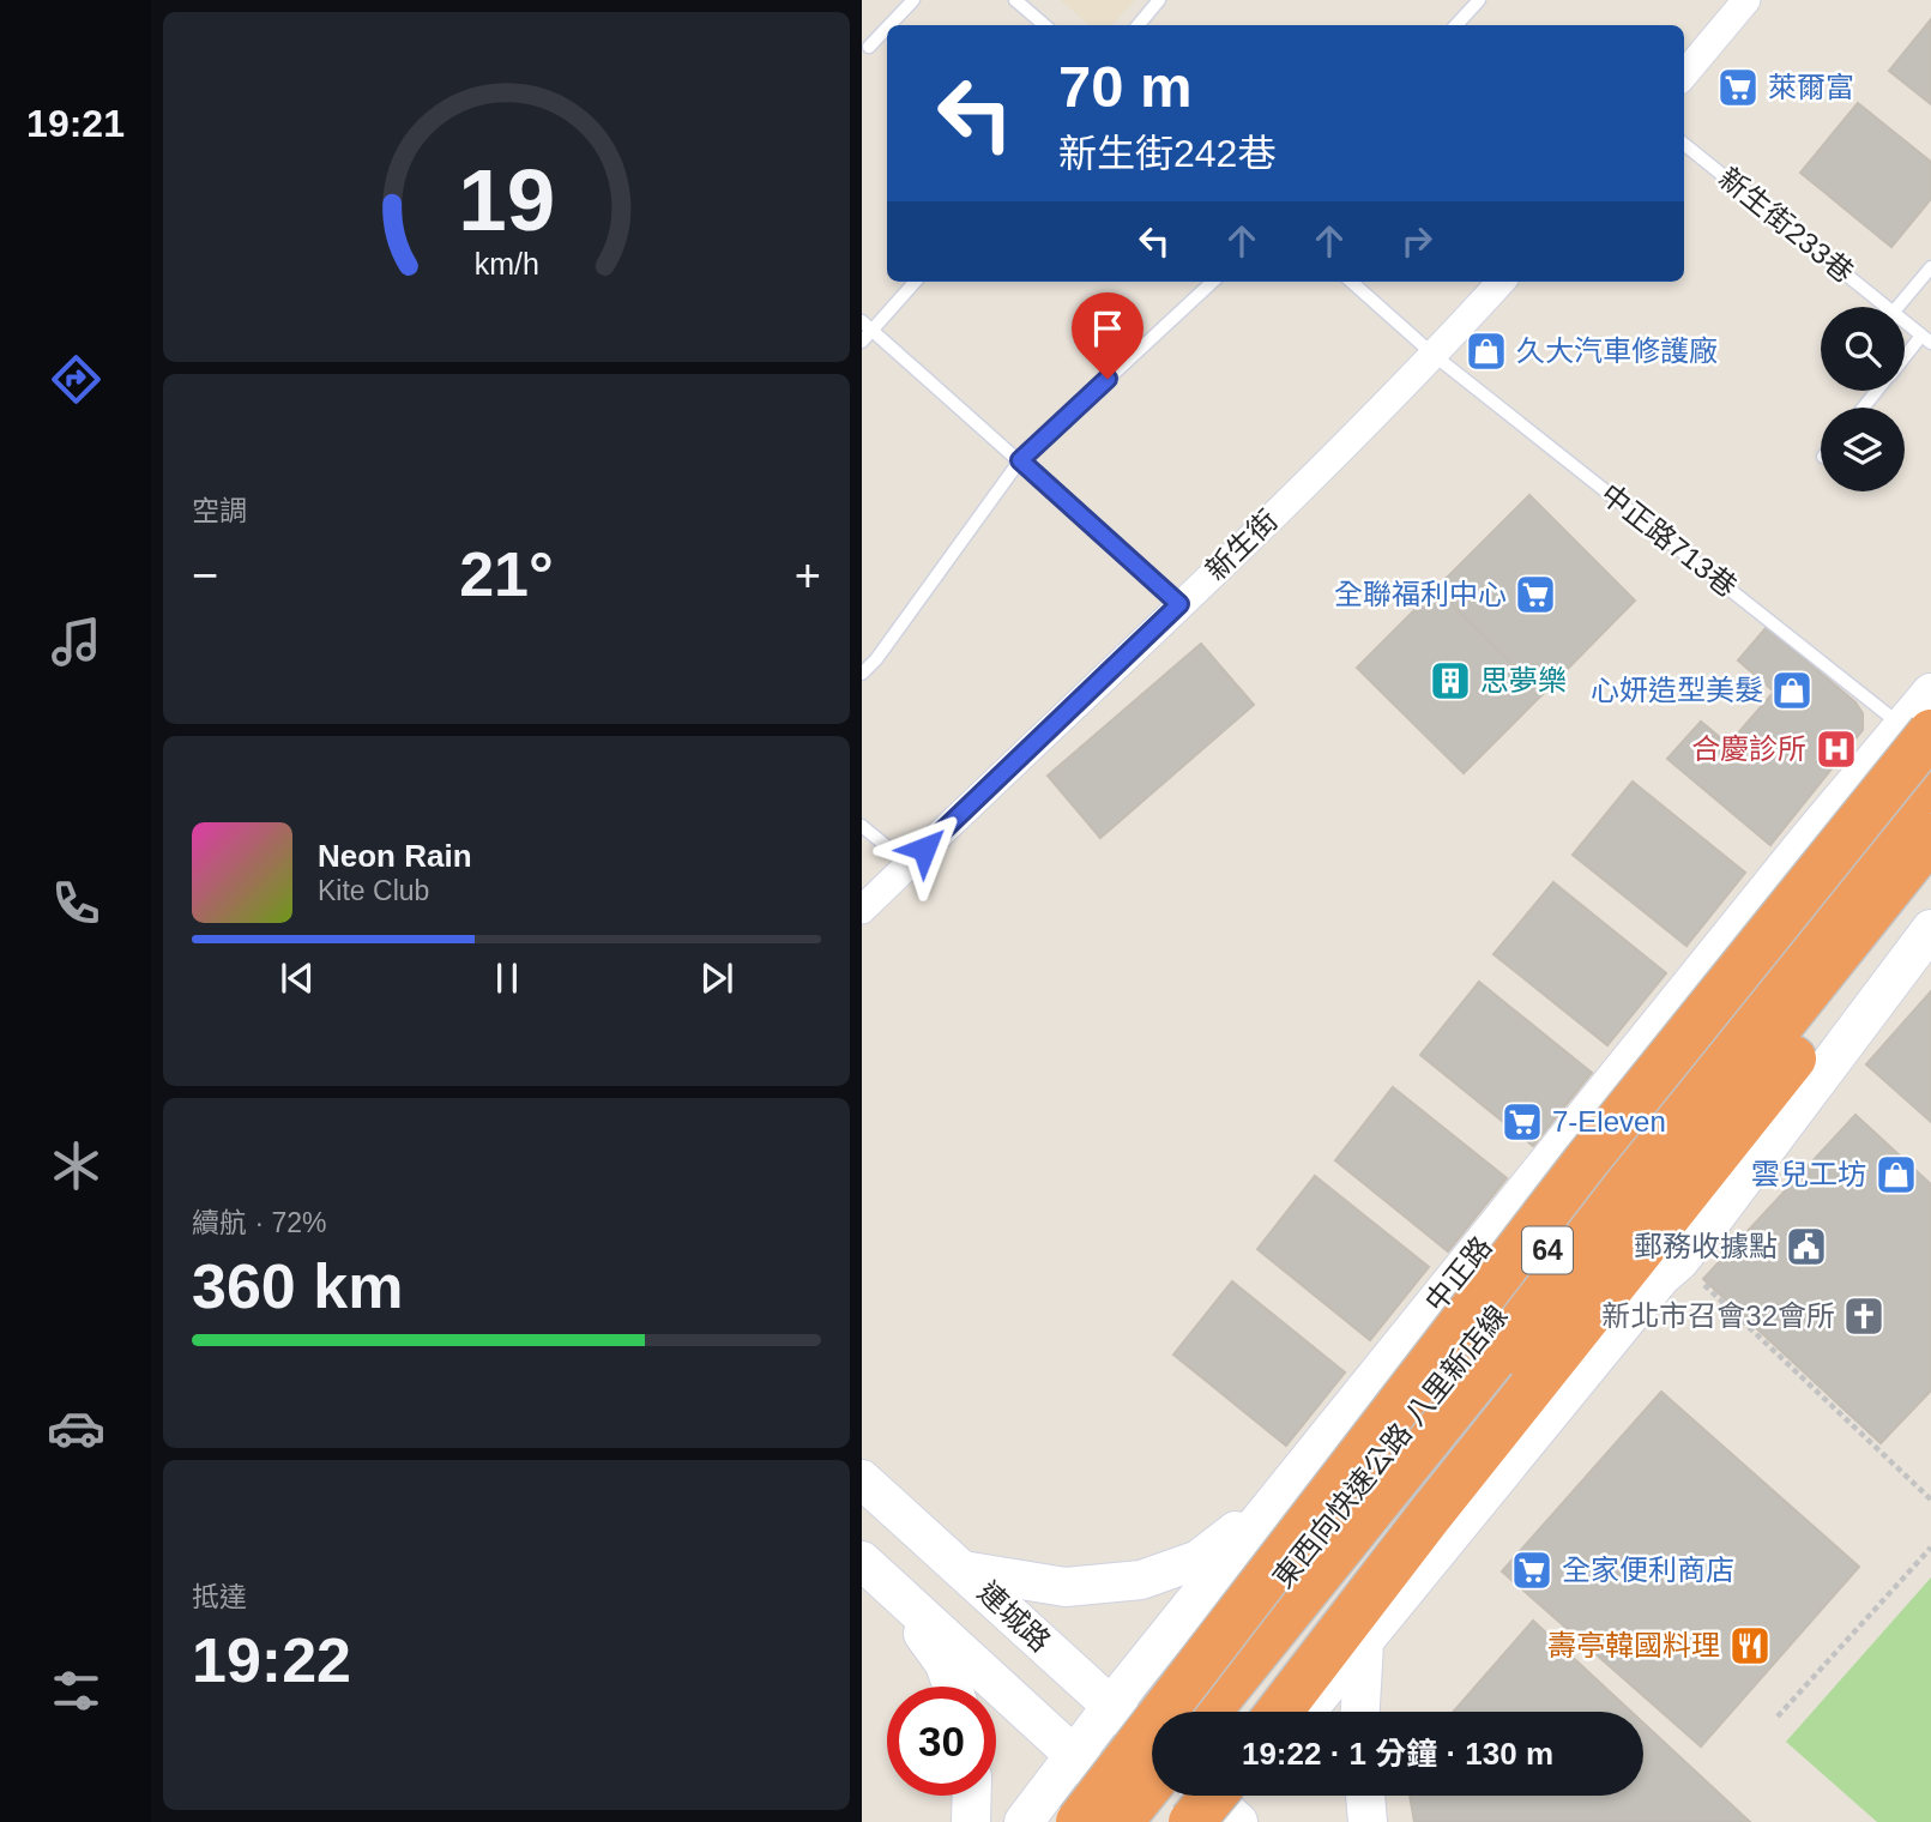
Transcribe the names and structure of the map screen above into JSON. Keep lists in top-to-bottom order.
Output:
{
  "streets": {
    "highway": ["64", "東西向快速公路 八里新店線"],
    "main road": ["中正路", "連城路"],
    "street": ["新生街"],
    "lane": ["新生街233巷", "中正路713巷"]
  },
  "crossings": [
    ["中正路713巷", "新生街"],
    ["中正路713巷", "中正路"],
    ["中正路", "連城路"],
    ["東西向快速公路 八里新店線", "連城路"]
  ],
  "places": {
    "supermarket": [
      "萊爾富",
      "全聯福利中心",
      "7-Eleven",
      "全家便利商店"
    ],
    "shop": ["久大汽車修護廠", "心妍造型美髮", "雲兒工坊"],
    "building": ["思夢樂"],
    "hospital": ["合慶診所"],
    "public building": ["郵務收據點"],
    "church": ["新北市召會32會所"],
    "restaurant": ["壽亭韓國料理"]
  },
  "page": {
    "tabs": "19:21",
    "turn": ["70 m", "新生街242巷"],
    "tile": [
      "空調",
      ["續航 · 72%", "360 km"],
      ["抵達", "19:22"]
    ],
    "heat": ["−", "21°", "+"],
    "song": ["Neon Rain", "Kite Club"],
    "limit": "30",
    "trip": "19:22 · 1 分鐘 · 130 m",
    "gauge": ["19", "km/h"]
  }
}
